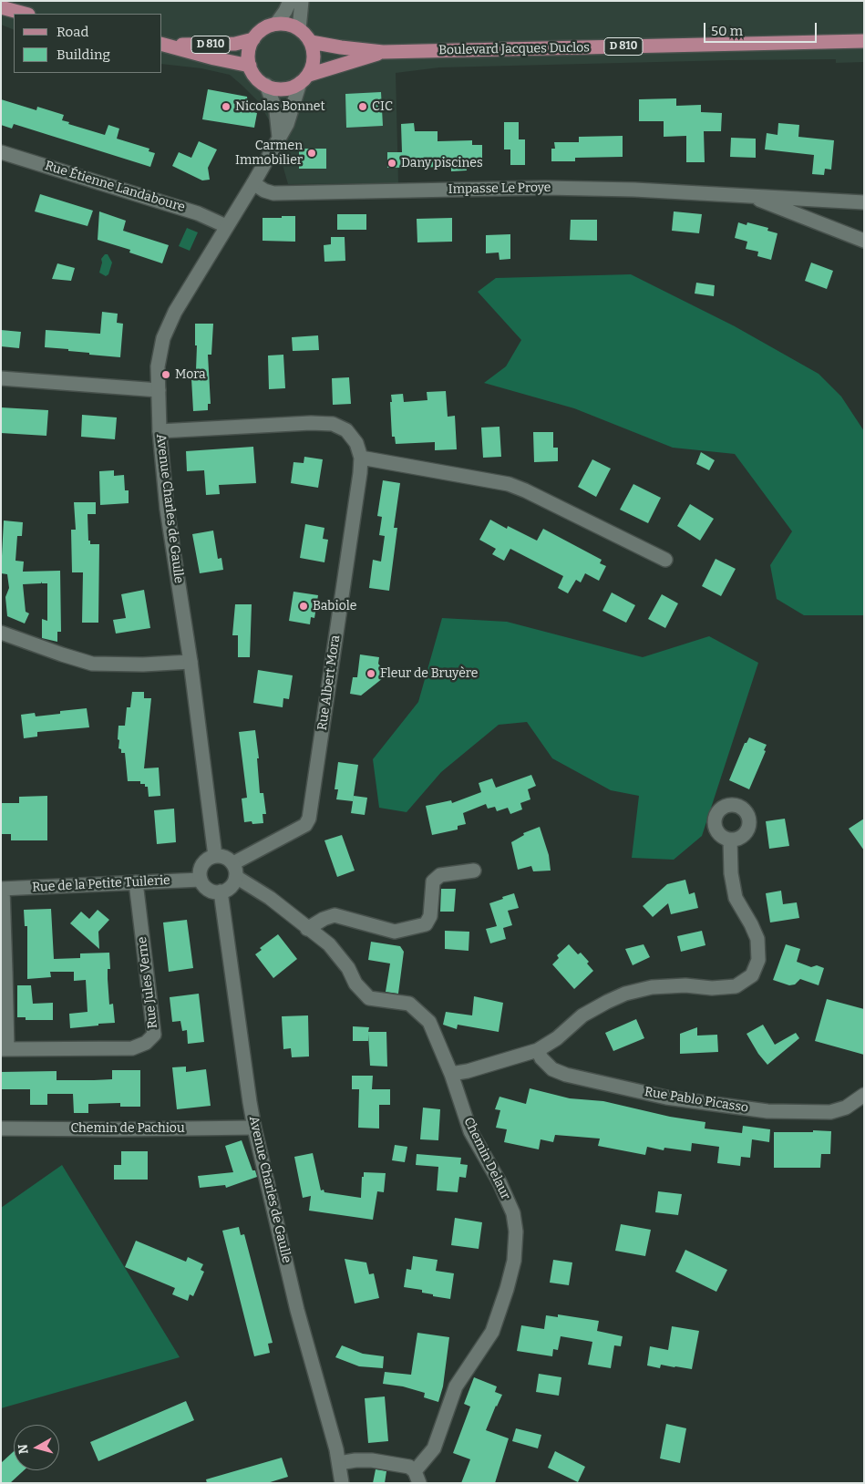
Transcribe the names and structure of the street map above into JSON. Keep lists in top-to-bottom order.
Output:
{
  "streets": {
    "main road": ["D 810", "Boulevard Jacques Duclos"],
    "street": [
      "Rue Étienne Landaboure",
      "Impasse Le Proye",
      "Avenue Charles de Gaulle",
      "Rue Albert Mora",
      "Rue de la Petite Tuilerie",
      "Rue Jules Verne",
      "Rue Pablo Picasso",
      "Chemin de Pachiou",
      "Chemin Delaur"
    ]
  },
  "crossings": [
    ["D 810", "Boulevard Jacques Duclos"],
    ["D 810", "Avenue Charles de Gaulle"],
    ["Boulevard Jacques Duclos", "Avenue Charles de Gaulle"],
    ["Rue Étienne Landaboure", "Avenue Charles de Gaulle"],
    ["Impasse Le Proye", "Avenue Charles de Gaulle"],
    ["Avenue Charles de Gaulle", "Rue Albert Mora"],
    ["Avenue Charles de Gaulle", "Rue de la Petite Tuilerie"],
    ["Avenue Charles de Gaulle", "Chemin de Pachiou"],
    ["Avenue Charles de Gaulle", "Chemin Delaur"],
    ["Rue Albert Mora", "Rue de la Petite Tuilerie"],
    ["Rue Albert Mora", "Chemin Delaur"],
    ["Rue de la Petite Tuilerie", "Rue Jules Verne"],
    ["Rue de la Petite Tuilerie", "Chemin Delaur"]
  ],
  "places": [
    "Nicolas Bonnet",
    "CIC",
    "Carmen Immobilier",
    "Dany piscines",
    "Mora",
    "Babiole",
    "Fleur de Bruyère"
  ],
  "legend": ["Road", "Building"],
  "scale_bar": "50 m",
  "north": "left"
}
